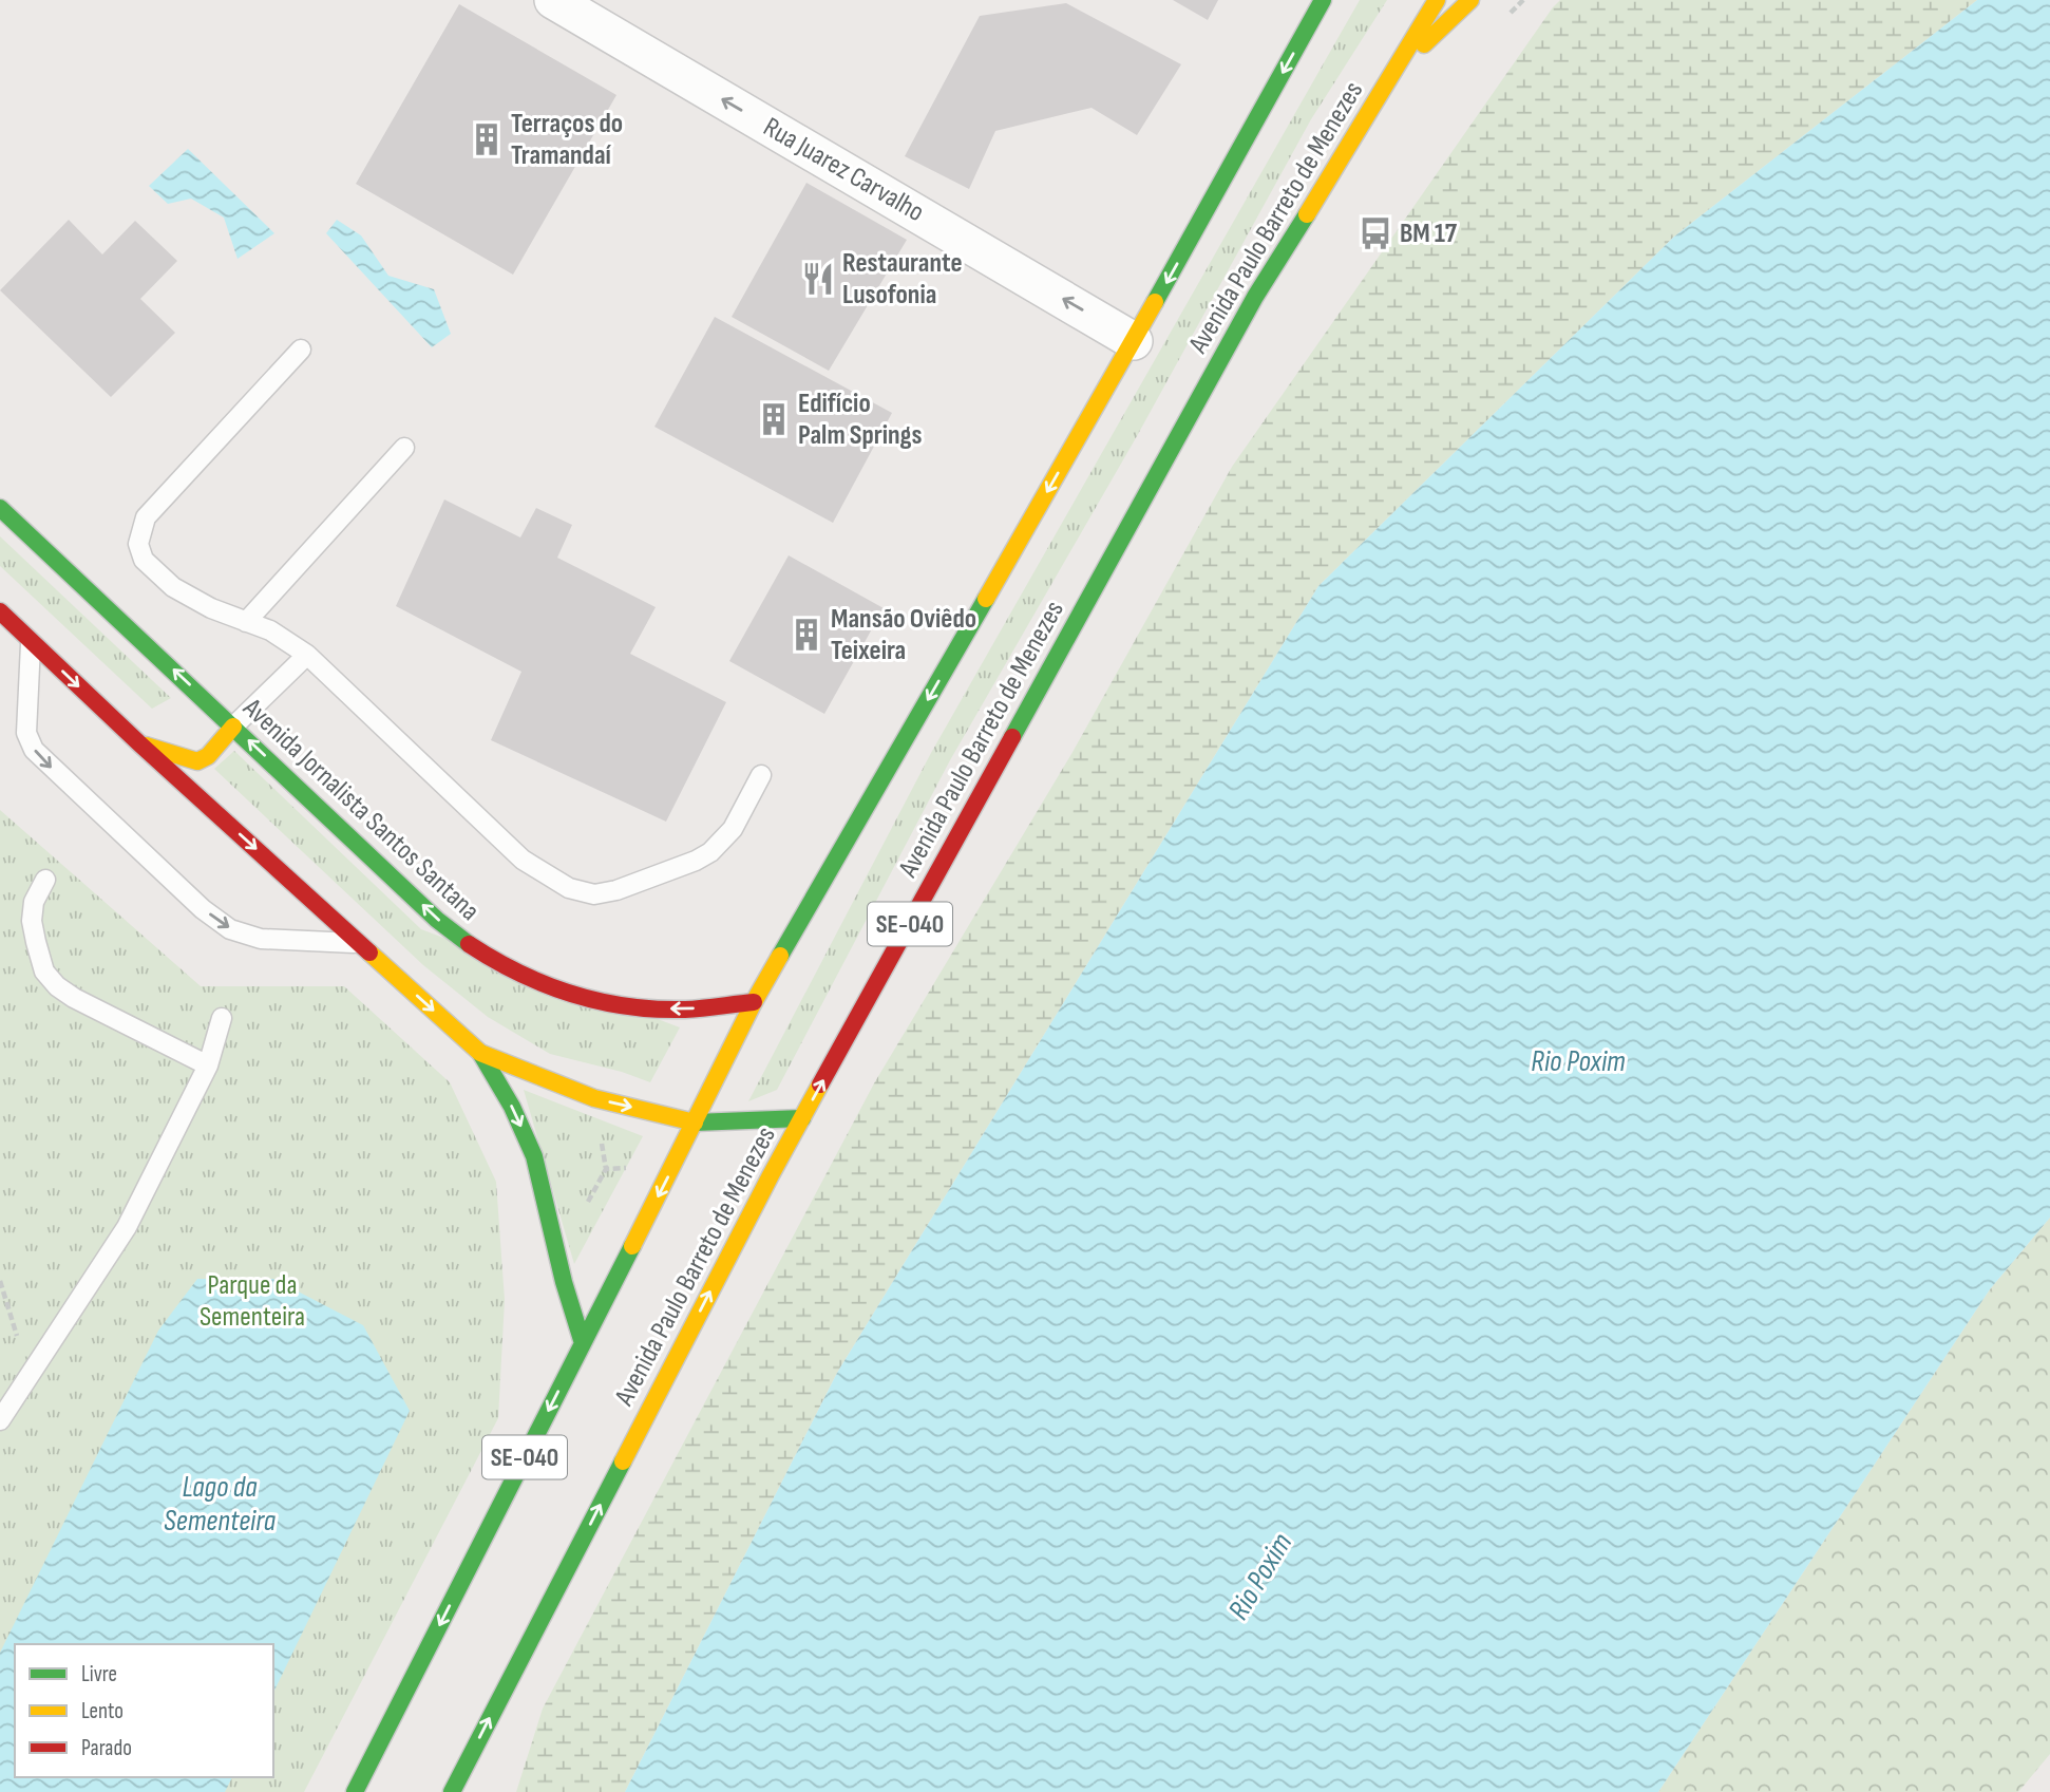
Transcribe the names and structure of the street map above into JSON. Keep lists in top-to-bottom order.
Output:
{
  "streets": {
    "main road": ["Avenida Paulo Barreto de Menezes", "Avenida Jornalista Santos Santana", "SE-040"],
    "street": ["Rua Juarez Carvalho"]
  },
  "crossings": [
    ["Rua Juarez Carvalho", "SE-040"],
    ["Avenida Jornalista Santos Santana", "SE-040"]
  ],
  "one_way": ["Rua Juarez Carvalho"],
  "water": ["Rio Poxim", "Lago da Sementeira"],
  "parks": ["Parque da Sementeira"],
  "places": {
    "building": ["Terraços do Tramandaí", "Edifício Palm Springs", "Mansão Oviêdo Teixeira"],
    "bus stop": ["BM 17"],
    "restaurant": ["Restaurante Lusofonia"]
  },
  "legend": ["Livre", "Lento", "Parado"]
}
